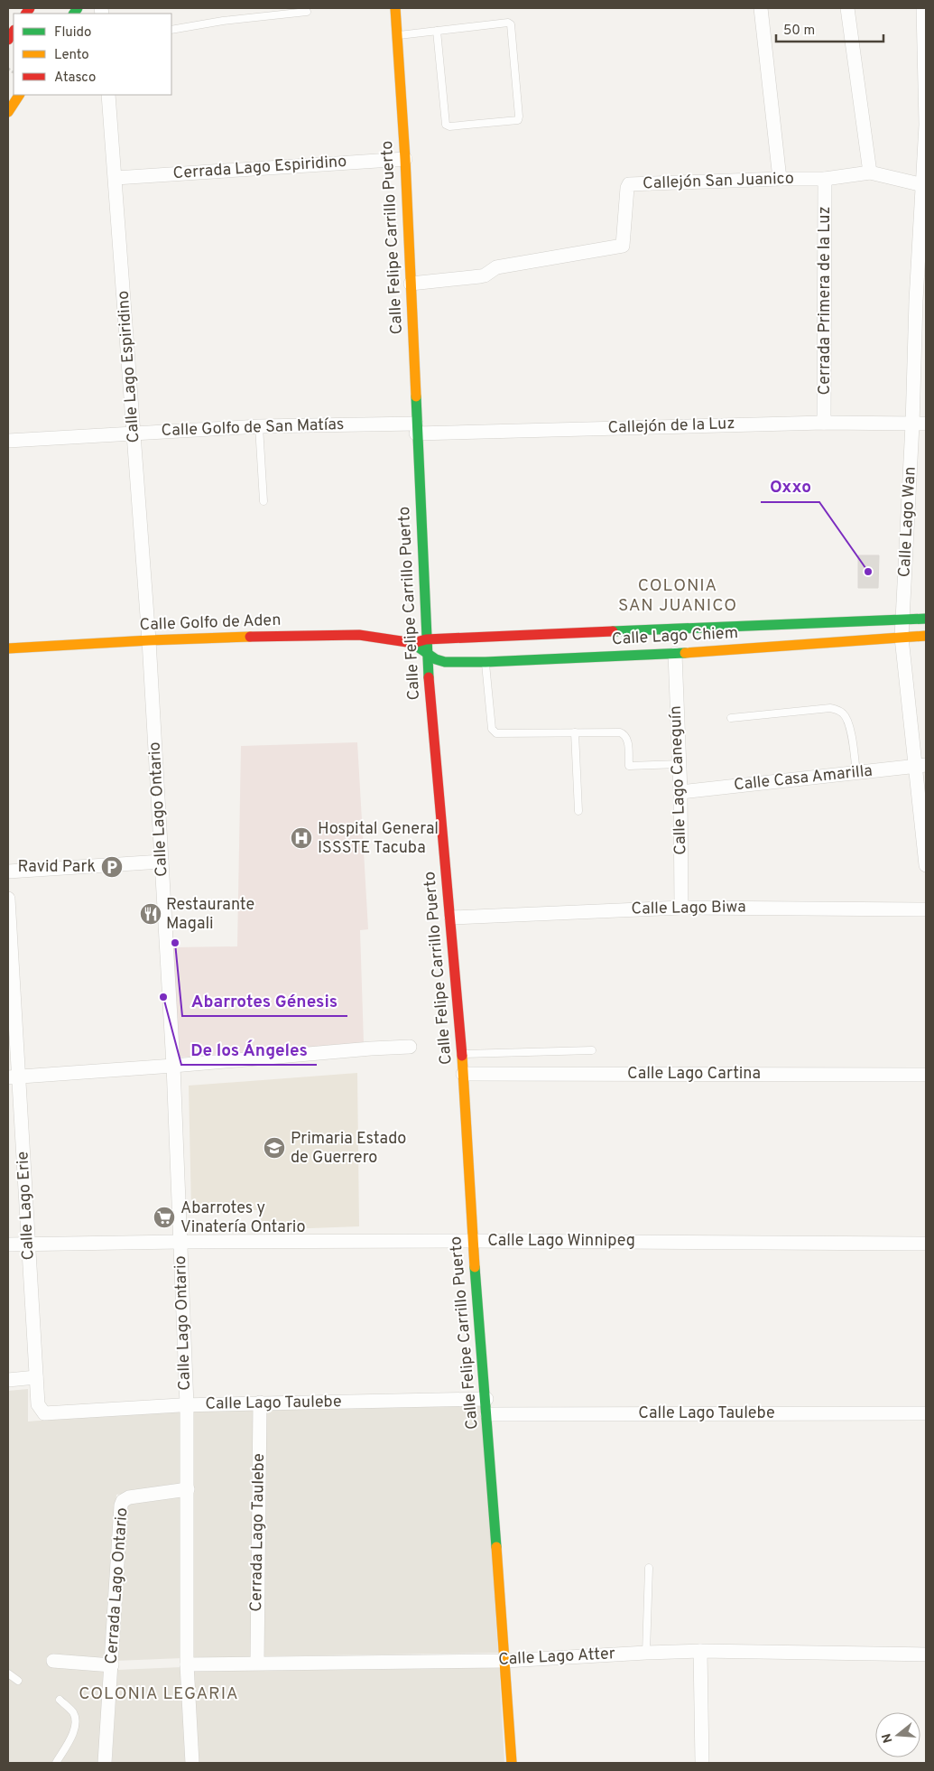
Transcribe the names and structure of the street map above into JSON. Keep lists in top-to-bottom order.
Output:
{
  "streets": {
    "street": [
      "Cerrada Lago Espiridino",
      "Callejón San Juanico",
      "Calle Felipe Carrillo Puerto",
      "Cerrada Primera de la Luz",
      "Calle Lago Espiridino",
      "Callejón de la Luz",
      "Calle Golfo de San Matías",
      "Calle Lago Wan",
      "Calle Golfo de Aden",
      "Calle Lago Chiem",
      "Calle Casa Amarilla",
      "Calle Lago Caneguín",
      "Calle Lago Ontario",
      "Calle Lago Biwa",
      "Calle Lago Cartina",
      "Calle Lago Erie",
      "Calle Lago Winnipeg",
      "Calle Lago Taulebe",
      "Cerrada Lago Taulebe",
      "Cerrada Lago Ontario",
      "Calle Lago Atter"
    ]
  },
  "crossings": [
    ["Cerrada Lago Espiridino", "Calle Felipe Carrillo Puerto"],
    ["Cerrada Lago Espiridino", "Calle Lago Espiridino"],
    ["Callejón San Juanico", "Calle Felipe Carrillo Puerto"],
    ["Callejón San Juanico", "Cerrada Primera de la Luz"],
    ["Callejón San Juanico", "Calle Lago Wan"],
    ["Calle Felipe Carrillo Puerto", "Callejón de la Luz"],
    ["Calle Felipe Carrillo Puerto", "Calle Golfo de San Matías"],
    ["Calle Felipe Carrillo Puerto", "Calle Golfo de Aden"],
    ["Calle Felipe Carrillo Puerto", "Calle Lago Chiem"],
    ["Calle Felipe Carrillo Puerto", "Calle Lago Biwa"],
    ["Calle Felipe Carrillo Puerto", "Calle Lago Cartina"],
    ["Calle Felipe Carrillo Puerto", "Calle Lago Winnipeg"],
    ["Calle Felipe Carrillo Puerto", "Calle Lago Taulebe"],
    ["Calle Felipe Carrillo Puerto", "Calle Lago Atter"],
    ["Cerrada Primera de la Luz", "Callejón de la Luz"],
    ["Calle Lago Espiridino", "Calle Golfo de San Matías"],
    ["Calle Lago Espiridino", "Calle Golfo de Aden"],
    ["Calle Lago Espiridino", "Calle Lago Ontario"],
    ["Callejón de la Luz", "Calle Golfo de San Matías"],
    ["Callejón de la Luz", "Calle Lago Wan"],
    ["Calle Lago Wan", "Calle Lago Chiem"],
    ["Calle Lago Wan", "Calle Casa Amarilla"],
    ["Calle Golfo de Aden", "Calle Lago Chiem"],
    ["Calle Golfo de Aden", "Calle Lago Ontario"],
    ["Calle Lago Chiem", "Calle Lago Caneguín"],
    ["Calle Casa Amarilla", "Calle Lago Caneguín"],
    ["Calle Lago Caneguín", "Calle Lago Biwa"],
    ["Calle Lago Ontario", "Calle Lago Winnipeg"],
    ["Calle Lago Ontario", "Calle Lago Taulebe"],
    ["Calle Lago Ontario", "Cerrada Lago Ontario"],
    ["Calle Lago Ontario", "Calle Lago Atter"],
    ["Calle Lago Erie", "Calle Lago Winnipeg"],
    ["Calle Lago Erie", "Calle Lago Taulebe"],
    ["Calle Lago Taulebe", "Cerrada Lago Taulebe"],
    ["Cerrada Lago Taulebe", "Calle Lago Atter"]
  ],
  "districts": ["COLONIA SAN JUANICO", "COLONIA LEGARIA"],
  "places": {
    "other": ["Oxxo", "Abarrotes Génesis", "De los Ángeles"],
    "hospital": ["Hospital General ISSSTE Tacuba"],
    "parking": ["Ravid Park"],
    "restaurant": ["Restaurante Magali"],
    "school or university": ["Primaria Estado de Guerrero"],
    "supermarket": ["Abarrotes y Vinatería Ontario"]
  },
  "legend": ["Fluido", "Lento", "Atasco"],
  "scale_bar": "50 m",
  "north": "left"
}
